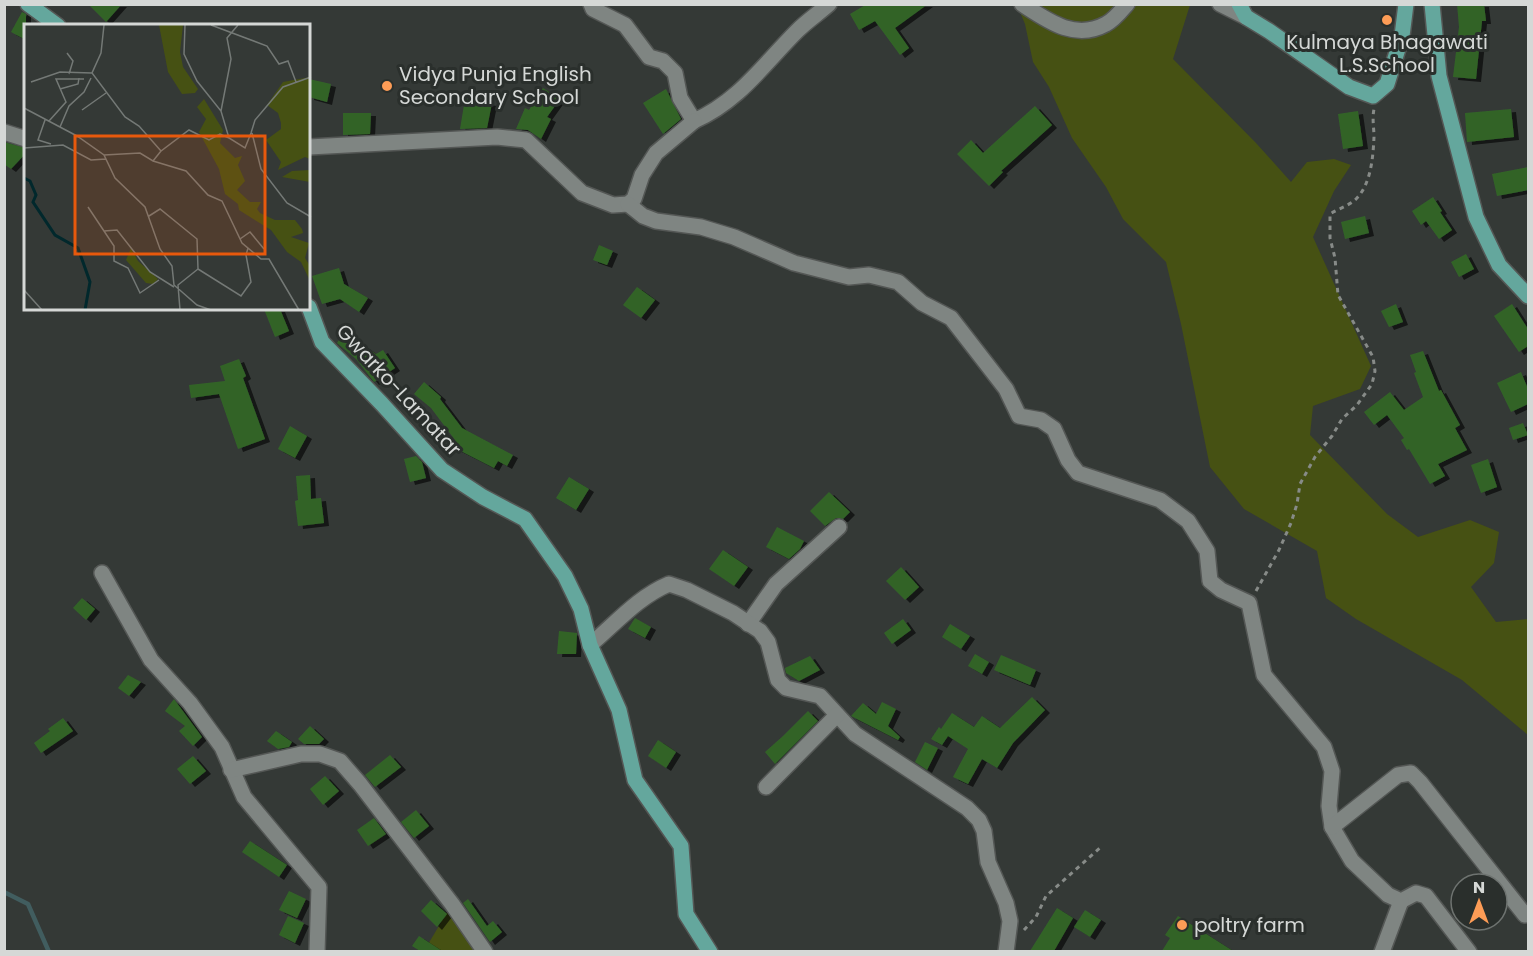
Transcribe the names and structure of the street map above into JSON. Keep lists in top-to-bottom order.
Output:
{
  "streets": {
    "main road": ["Gwarko-Lamatar"]
  },
  "places": ["Kulmaya Bhagawati L.S.School", "Vidya Punja English Secondary School", "poltry farm"],
  "north": "top"
}
